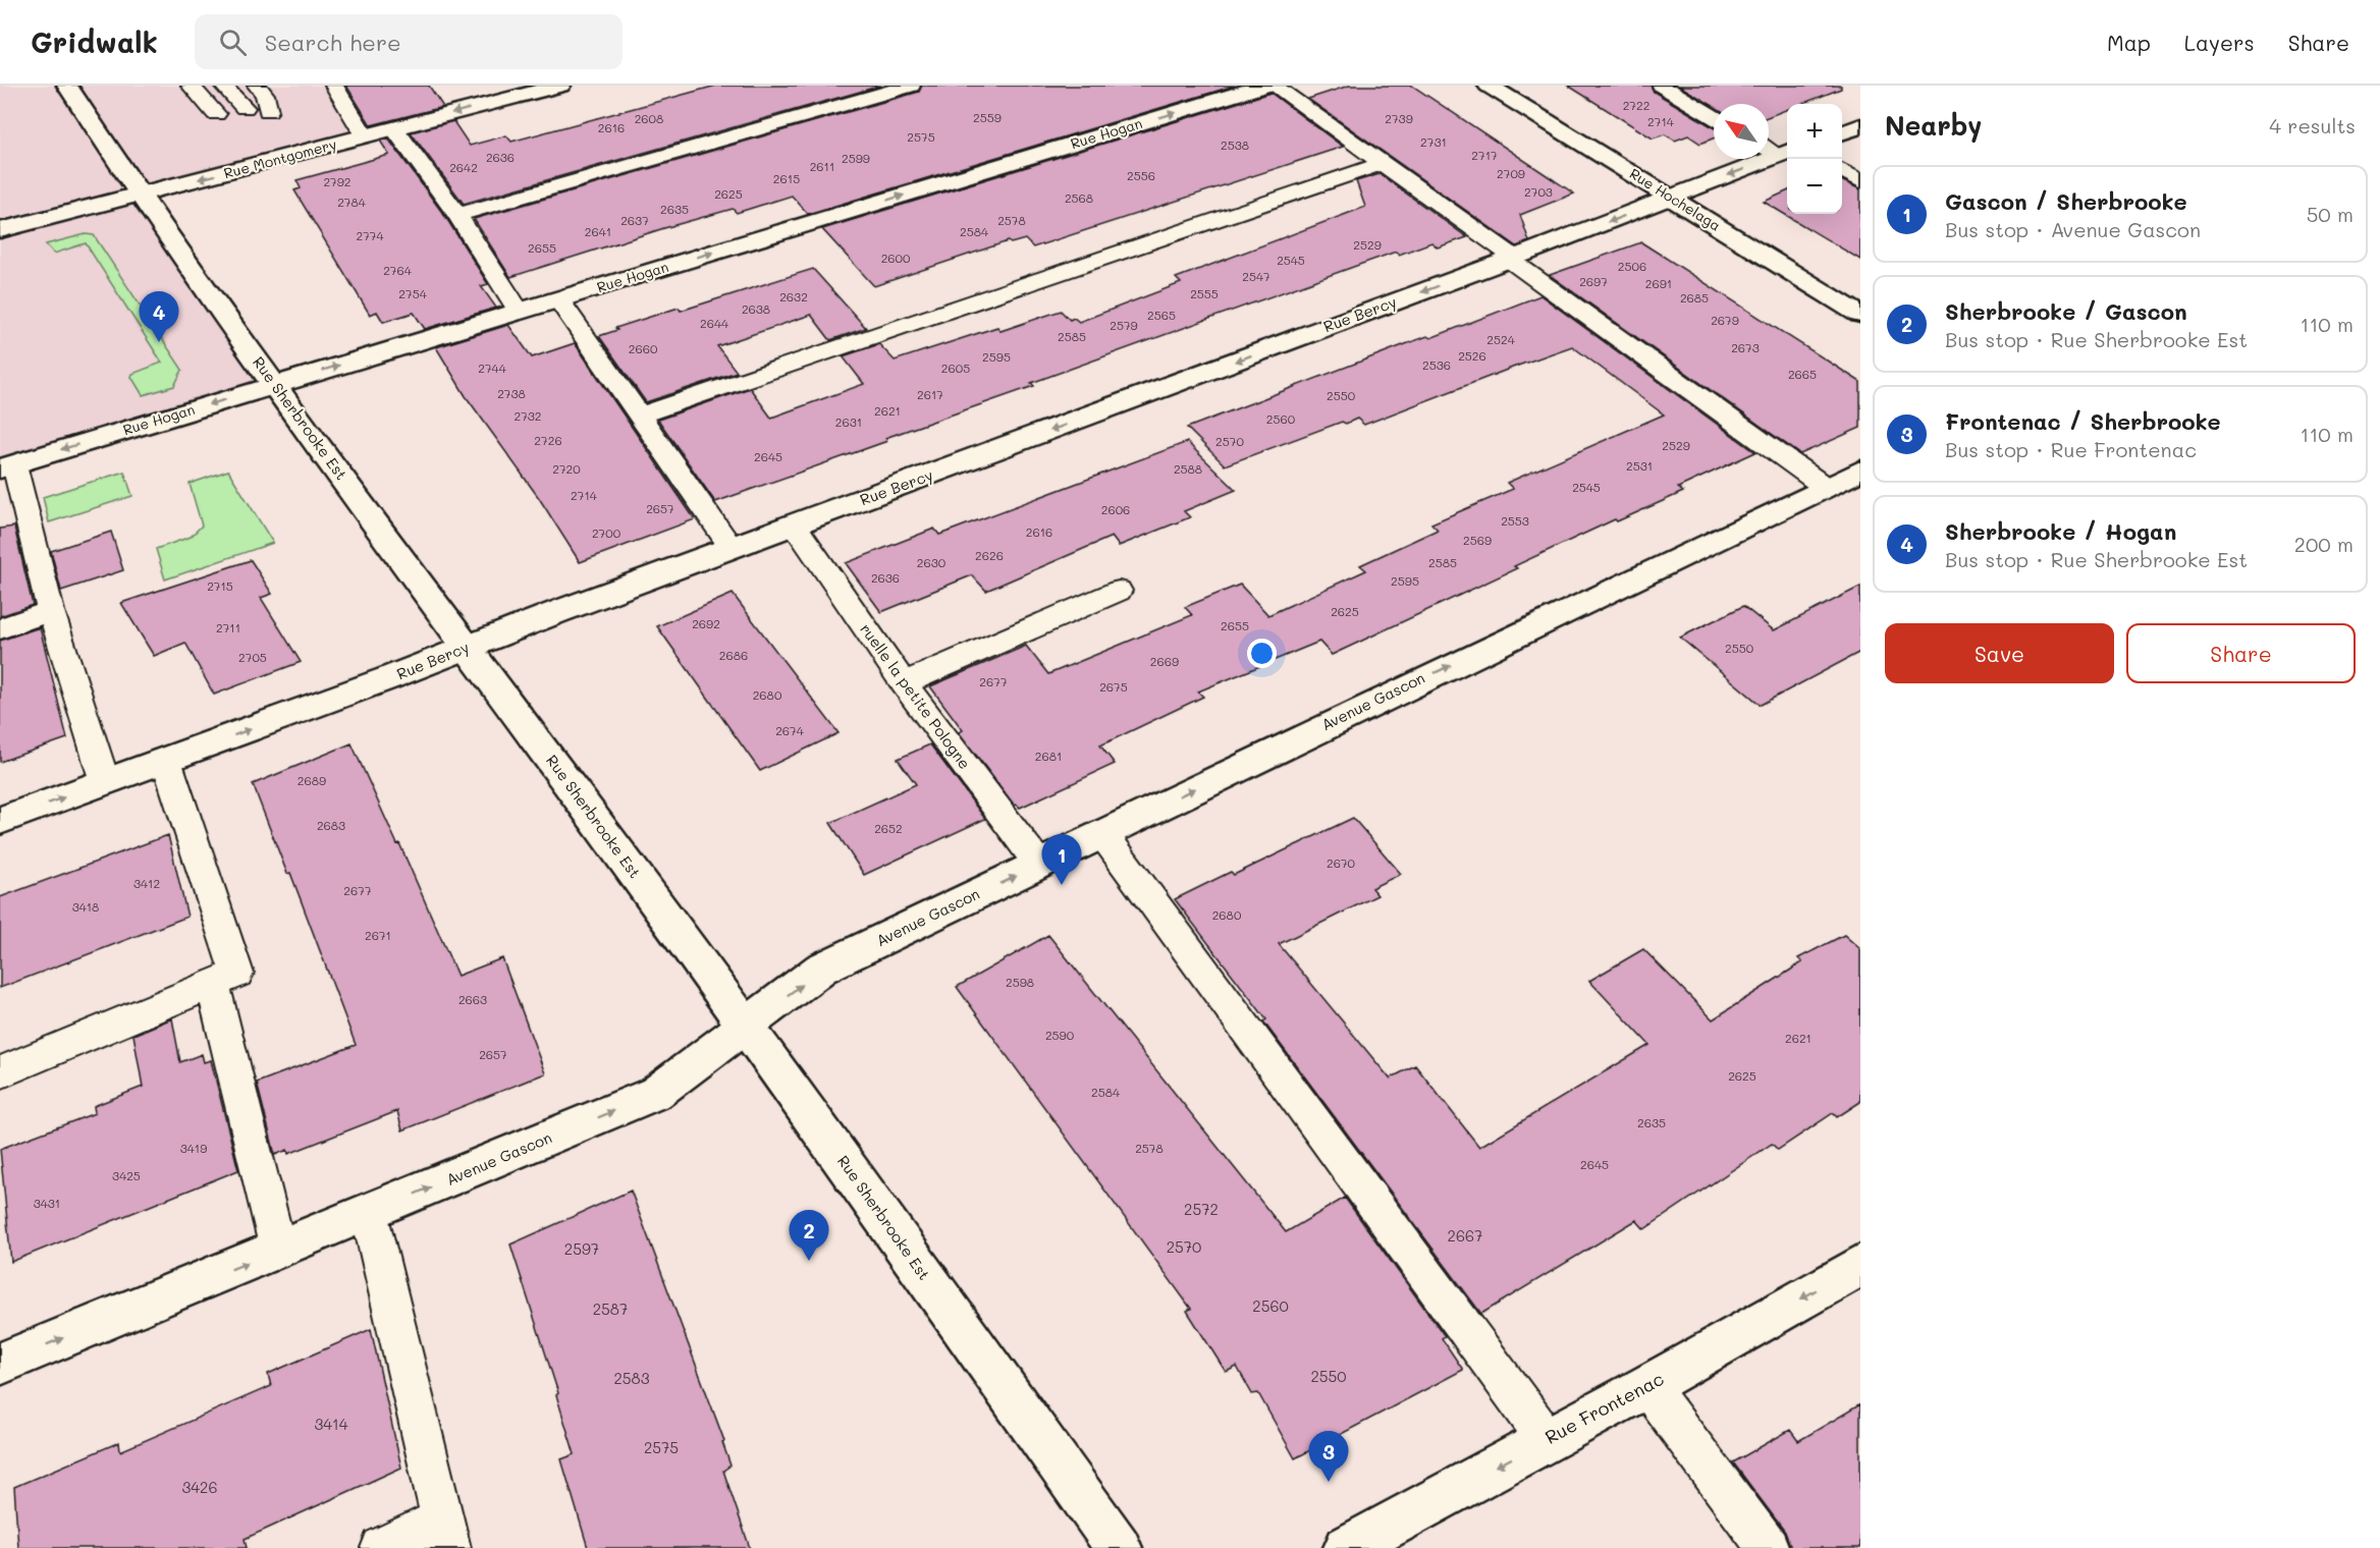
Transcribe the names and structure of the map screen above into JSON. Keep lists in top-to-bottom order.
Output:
{
  "streets": {
    "street": [
      "Rue Hogan",
      "Rue Montgomery",
      "Rue Hochelaga",
      "Rue Bercy",
      "Rue Sherbrooke Est",
      "Avenue Gascon",
      "Rue Frontenac"
    ],
    "lane": ["ruelle la petite Pologne"]
  },
  "crossings": [
    ["Rue Hogan", "Rue Sherbrooke Est"],
    ["Rue Montgomery", "Rue Sherbrooke Est"],
    ["Rue Hochelaga", "Rue Bercy"],
    ["Rue Bercy", "Rue Sherbrooke Est"],
    ["Rue Bercy", "ruelle la petite Pologne"],
    ["Rue Sherbrooke Est", "Avenue Gascon"],
    ["ruelle la petite Pologne", "Avenue Gascon"]
  ],
  "one_way": ["Rue Montgomery", "Avenue Gascon", "Rue Frontenac"],
  "house_numbers": [
    "2722",
    "2559",
    "2608",
    "2739",
    "2714",
    "2616",
    "2575",
    "2731",
    "2538",
    "2717",
    "2636",
    "2599",
    "2611",
    "2642",
    "2709",
    "2556",
    "2615",
    "2792",
    "2703",
    "2625",
    "2568",
    "2784",
    "2635",
    "2637",
    "2578",
    "2641",
    "2584",
    "2774",
    "2529",
    "2655",
    "2600",
    "2545",
    "2506",
    "2764",
    "2547",
    "2697",
    "2691",
    "2754",
    "2555",
    "2632",
    "2685",
    "2638",
    "2565",
    "2679",
    "2644",
    "2579",
    "2585",
    "2524",
    "2673",
    "2660",
    "2526",
    "2595",
    "2536",
    "2744",
    "2605",
    "2665",
    "2738",
    "2617",
    "2550",
    "2621",
    "2732",
    "2560",
    "2631",
    "2726",
    "2570",
    "2529",
    "2645",
    "2531",
    "2720",
    "2588",
    "2545",
    "2714",
    "2657",
    "2606",
    "2553",
    "2616",
    "2700",
    "2569",
    "2626",
    "2630",
    "2585",
    "2636",
    "2595",
    "2715",
    "2625",
    "2692",
    "2655",
    "2711",
    "2550",
    "2686",
    "2705",
    "2669",
    "2677",
    "2675",
    "2680",
    "2674",
    "2681",
    "2689",
    "2683",
    "2652",
    "2670",
    "3412",
    "2677",
    "3418",
    "2680",
    "2671",
    "2598",
    "2663",
    "2590",
    "2621",
    "2657",
    "2625",
    "2584",
    "2635",
    "3419",
    "2578",
    "2645",
    "3425",
    "3431",
    "2572",
    "2667",
    "2570",
    "2597",
    "2560",
    "2587",
    "2550",
    "2583",
    "3414",
    "2575",
    "3426"
  ],
  "north": "top left",
  "page": {
    "header": "Gridwalk",
    "search": "Search here",
    "nav": ["Map", "Layers", "Share"],
    "heading": ["Nearby", "4 results"],
    "map_buttons": ["+", "−"],
    "list": [
      {
        "mark": "1",
        "name": "Gascon / Sherbrooke",
        "note": "Bus stop · Avenue Gascon",
        "value": "50 m"
      },
      {
        "mark": "2",
        "name": "Sherbrooke / Gascon",
        "note": "Bus stop · Rue Sherbrooke Est",
        "value": "110 m"
      },
      {
        "mark": "3",
        "name": "Frontenac / Sherbrooke",
        "note": "Bus stop · Rue Frontenac",
        "value": "110 m"
      },
      {
        "mark": "4",
        "name": "Sherbrooke / Hogan",
        "note": "Bus stop · Rue Sherbrooke Est",
        "value": "200 m"
      }
    ],
    "pins": [
      "4",
      "1",
      "2",
      "3"
    ],
    "buttons": ["Save", "Share"]
  }
}
